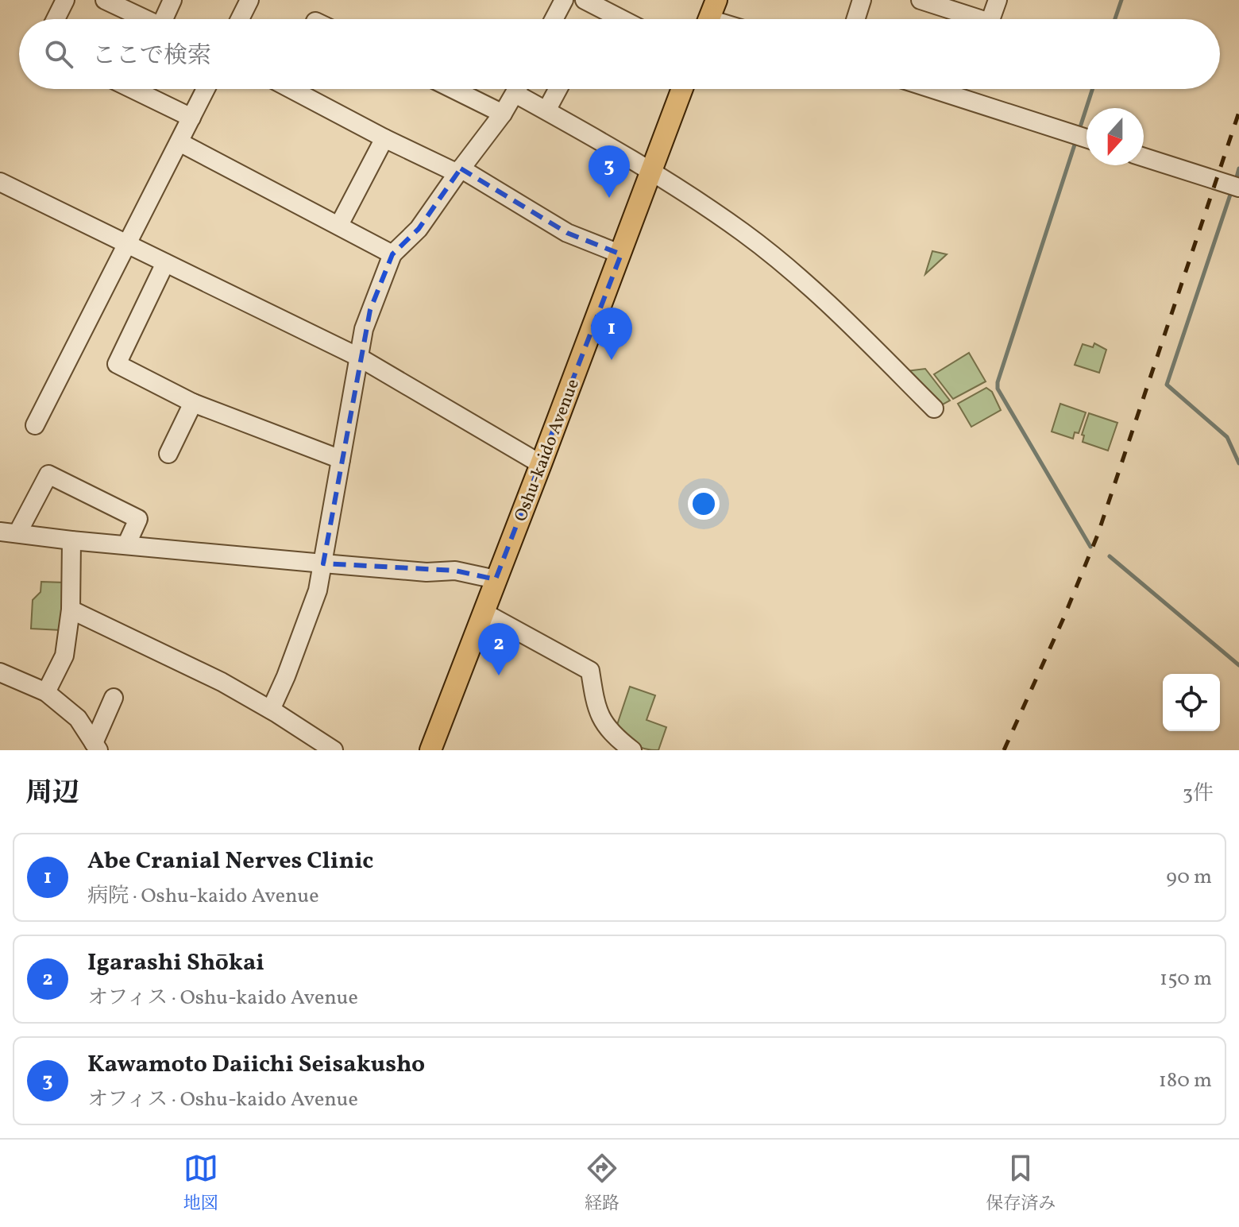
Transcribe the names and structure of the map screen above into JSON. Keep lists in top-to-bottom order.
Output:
{
  "streets": {
    "main road": ["Oshu-kaido Avenue"]
  },
  "north": "bottom",
  "page": {
    "search": "ここで検索",
    "pins": ["3", "1", "2"],
    "heading": ["周辺", "3件"],
    "list": [
      {
        "mark": "1",
        "name": "Abe Cranial Nerves Clinic",
        "note": "病院 · Oshu-kaido Avenue",
        "value": "90 m"
      },
      {
        "mark": "2",
        "name": "Igarashi Shōkai",
        "note": "オフィス · Oshu-kaido Avenue",
        "value": "150 m"
      },
      {
        "mark": "3",
        "name": "Kawamoto Daiichi Seisakusho",
        "note": "オフィス · Oshu-kaido Avenue",
        "value": "180 m"
      }
    ],
    "nav": ["地図", "経路", "保存済み"]
  }
}
